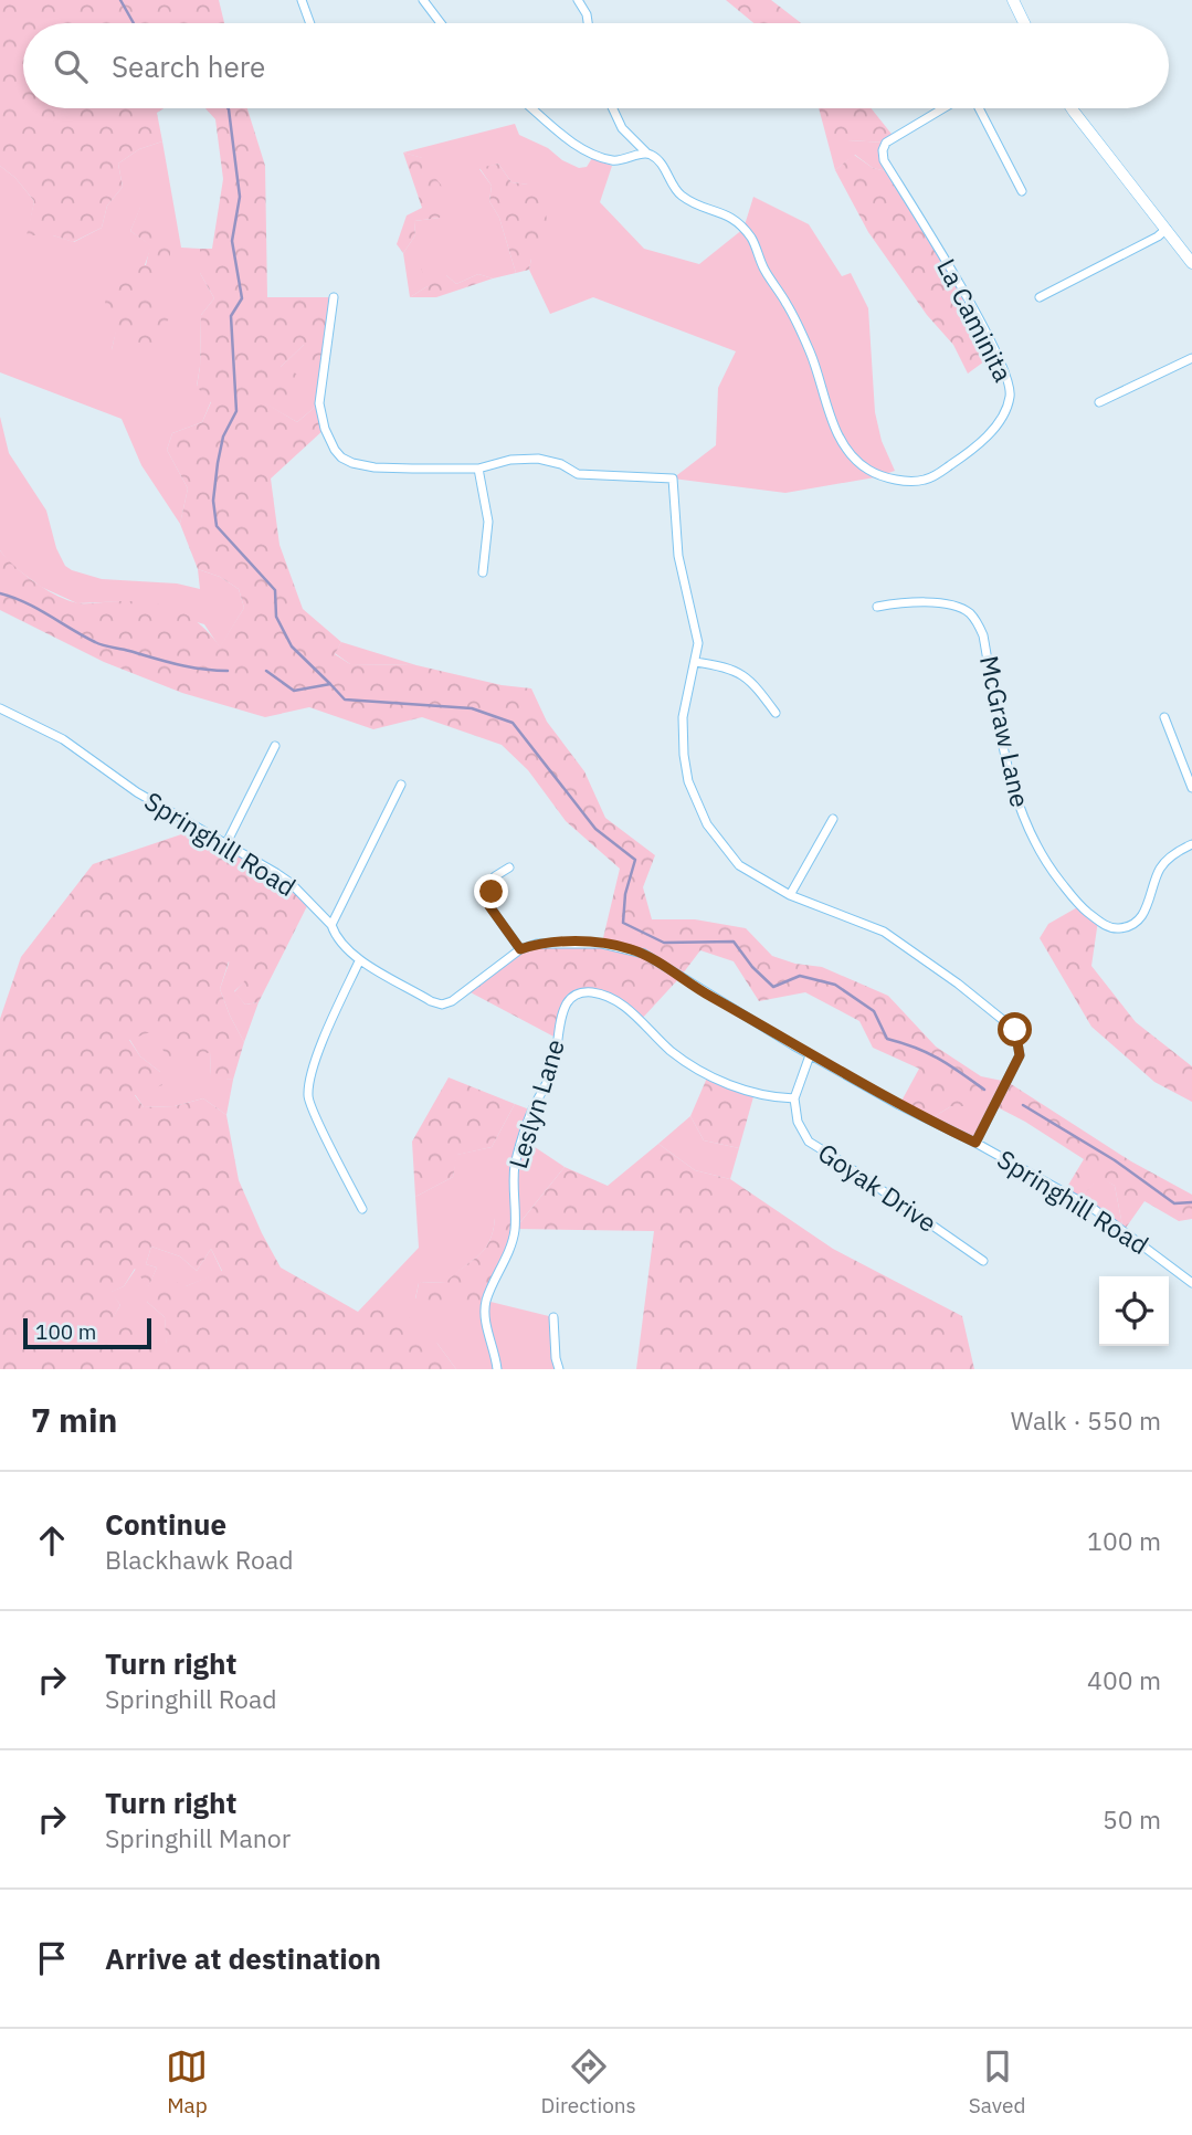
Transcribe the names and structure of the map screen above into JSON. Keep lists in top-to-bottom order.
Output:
{
  "streets": {
    "street": [
      "La Caminita",
      "McGraw Lane",
      "Springhill Road",
      "Leslyn Lane",
      "Goyak Drive"
    ]
  },
  "crossings": [
    ["Leslyn Lane", "Goyak Drive"]
  ],
  "scale_bar": "100 m",
  "page": {
    "search": "Search here",
    "scale": "100 m",
    "heading": ["7 min", "Walk · 550 m"],
    "list": [
      ["Continue", "Blackhawk Road", "100 m"],
      ["Turn right", "Springhill Road", "400 m"],
      ["Turn right", "Springhill Manor", "50 m"],
      "Arrive at destination"
    ],
    "nav": ["Map", "Directions", "Saved"]
  }
}
